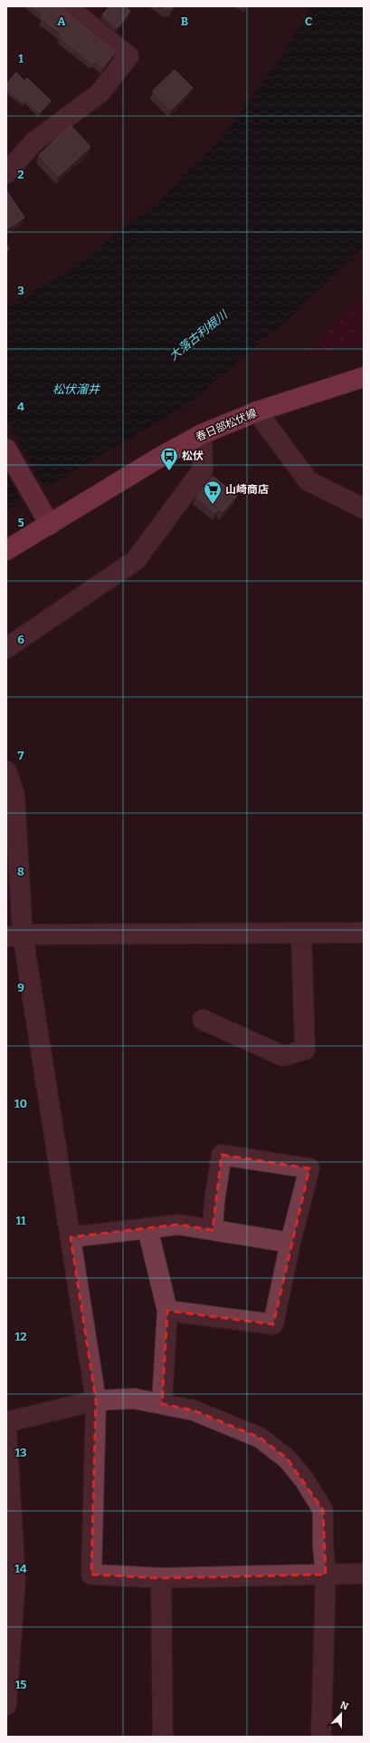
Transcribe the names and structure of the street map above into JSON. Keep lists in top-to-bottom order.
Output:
{
  "streets": {
    "main road": ["春日部松伏線"]
  },
  "water": ["大落古利根川", "松伏溜井"],
  "places": {
    "bus stop": ["松伏"],
    "supermarket": ["山崎商店"]
  },
  "north": "top",
  "grid": {
    "columns": ["A", "B", "C"],
    "rows": [
      "1",
      "2",
      "3",
      "4",
      "5",
      "6",
      "7",
      "8",
      "9",
      "10",
      "11",
      "12",
      "13",
      "14",
      "15"
    ]
  }
}
